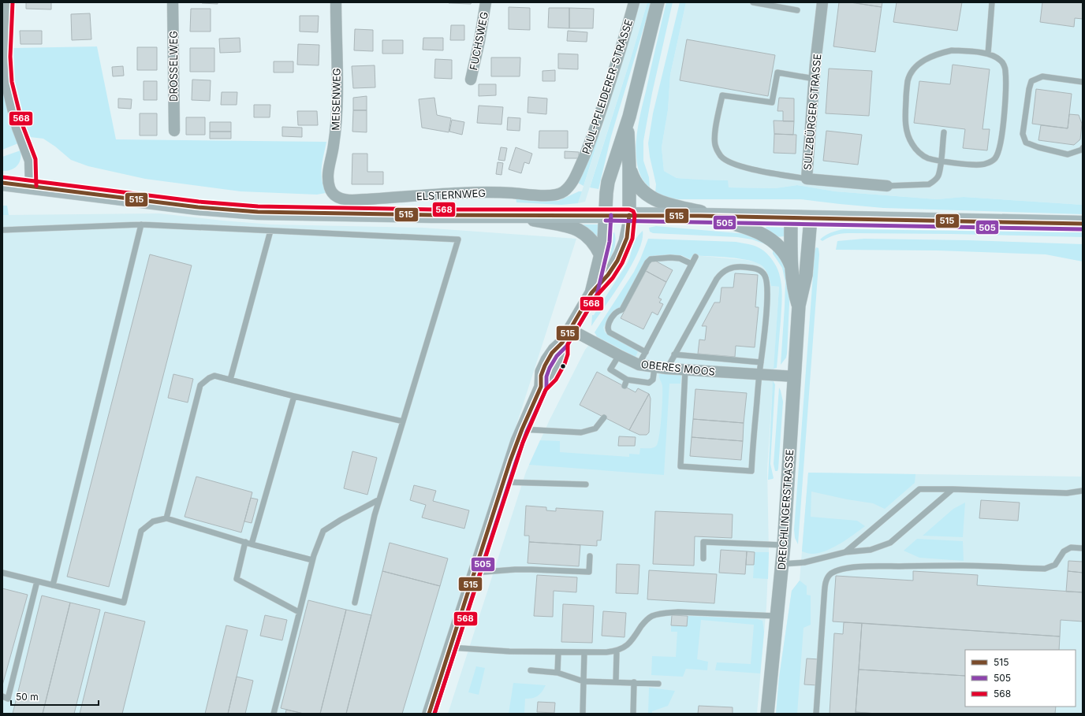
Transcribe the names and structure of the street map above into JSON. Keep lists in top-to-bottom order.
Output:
{
  "streets": {
    "street": [
      "FUCHSWEG",
      "DROSSELWEG",
      "PAUL-PFLEIDERER-STRASSE",
      "MEISENWEG",
      "SULZBÜRGER STRASSE",
      "ELSTERNWEG",
      "OBERES MOOS",
      "DREICHLINGERSTRASSE"
    ]
  },
  "crossings": [
    ["PAUL-PFLEIDERER-STRASSE", "ELSTERNWEG"],
    ["MEISENWEG", "ELSTERNWEG"],
    ["OBERES MOOS", "DREICHLINGERSTRASSE"]
  ],
  "lines": ["transit line 568", "transit line 515", "transit line 505"],
  "legend": ["515", "505", "568"],
  "scale_bar": "50 m"
}
